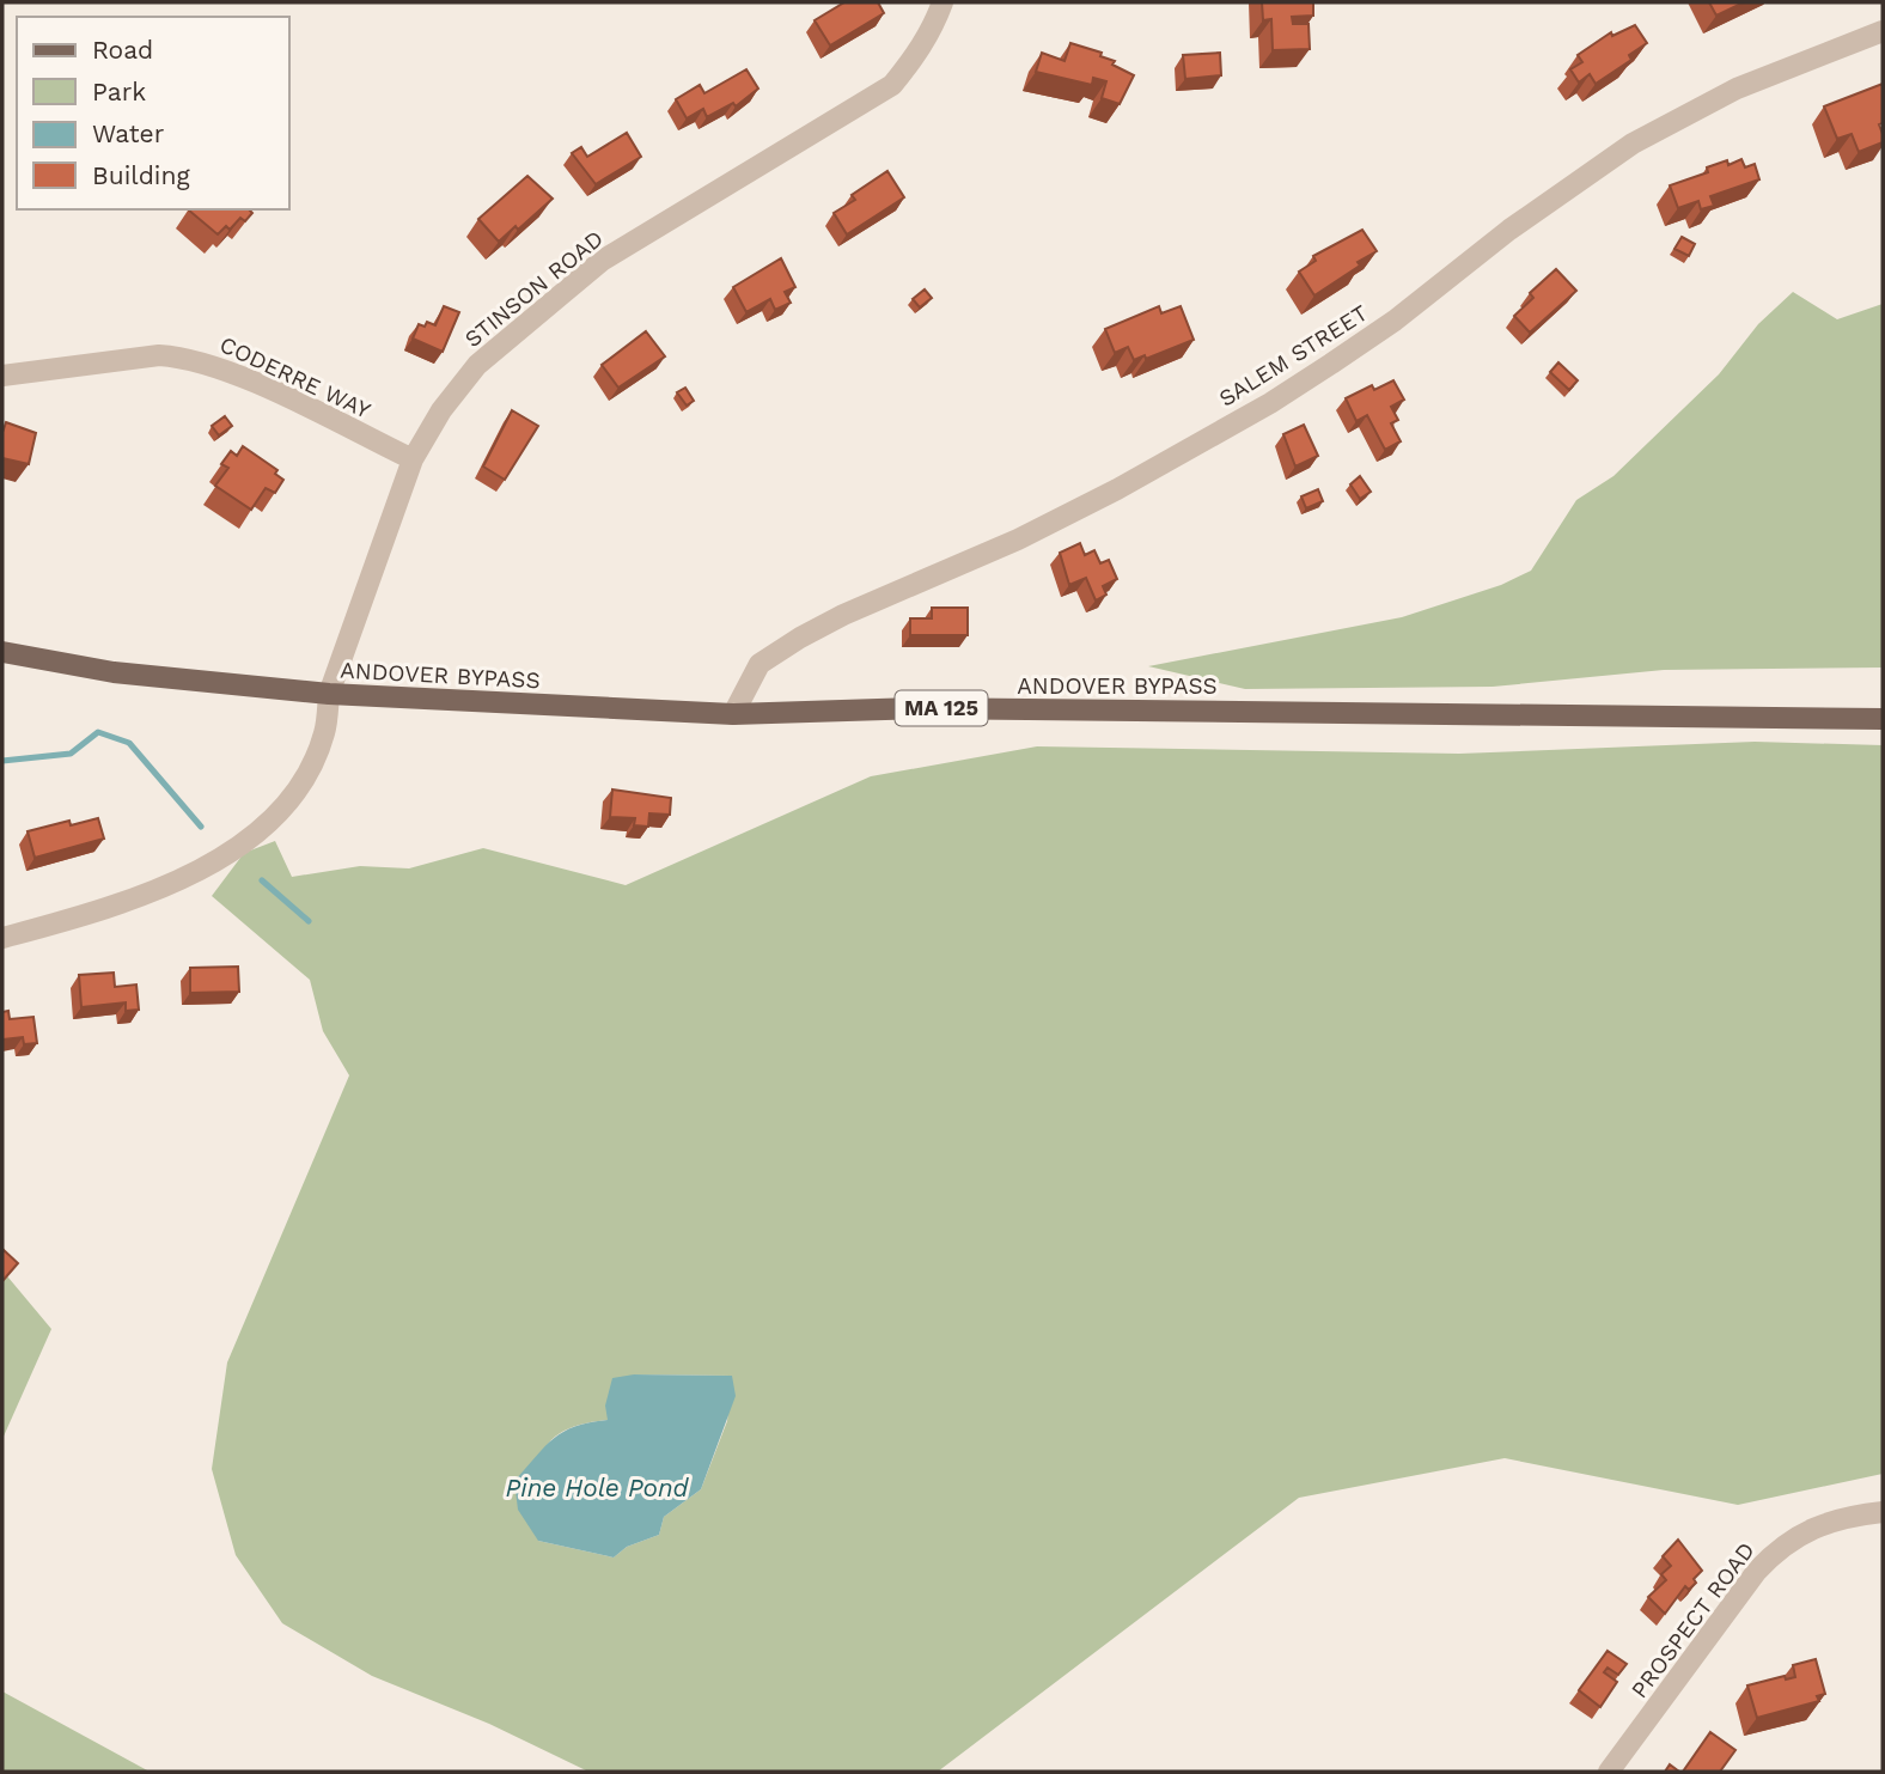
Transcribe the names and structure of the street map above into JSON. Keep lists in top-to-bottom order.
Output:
{
  "streets": {
    "main road": ["ANDOVER BYPASS", "MA 125"],
    "street": [
      "STINSON ROAD",
      "SALEM STREET",
      "CODERRE WAY",
      "PROSPECT ROAD"
    ]
  },
  "crossings": [
    ["STINSON ROAD", "CODERRE WAY"],
    ["STINSON ROAD", "ANDOVER BYPASS"],
    ["SALEM STREET", "ANDOVER BYPASS"]
  ],
  "water": ["Pine Hole Pond"],
  "legend": [
    "Road",
    "Park",
    "Water",
    "Building"
  ]
}
